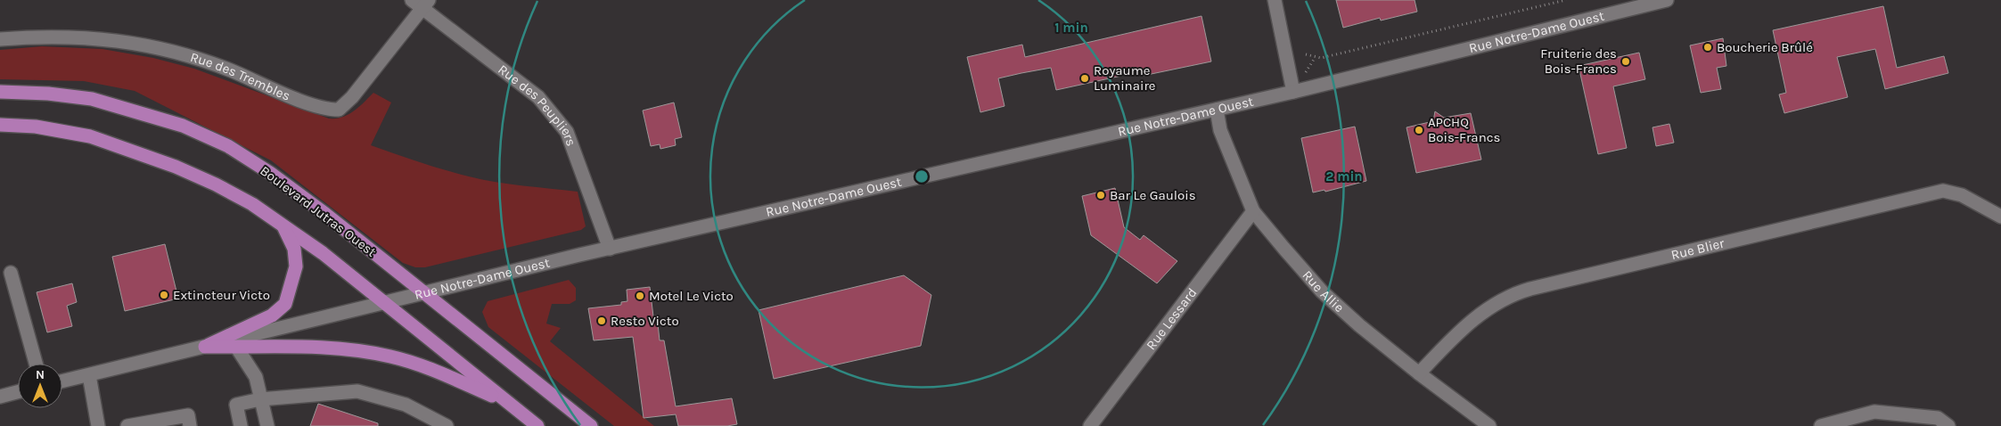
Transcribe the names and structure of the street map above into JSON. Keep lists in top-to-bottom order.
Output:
{
  "streets": {
    "main road": ["Boulevard Jutras Ouest"],
    "street": [
      "Rue Notre-Dame Ouest",
      "Rue des Trembles",
      "Rue des Peupliers",
      "Rue Blier",
      "Rue Allie",
      "Rue Lessard"
    ]
  },
  "crossings": [
    ["Rue Notre-Dame Ouest", "Rue des Peupliers"],
    ["Rue Notre-Dame Ouest", "Boulevard Jutras Ouest"],
    ["Rue Notre-Dame Ouest", "Rue Allie"],
    ["Rue des Trembles", "Rue des Peupliers"],
    ["Rue Blier", "Rue Allie"],
    ["Rue Allie", "Rue Lessard"]
  ],
  "places": [
    "Boucherie Brûlé",
    "Fruiterie des Bois-Francs",
    "Royaume Luminaire",
    "APCHQ Bois-Francs",
    "Bar Le Gaulois",
    "Extincteur Victo",
    "Motel Le Victo",
    "Resto Victo"
  ],
  "north": "top",
  "rings": ["1 min", "2 min"]
}
